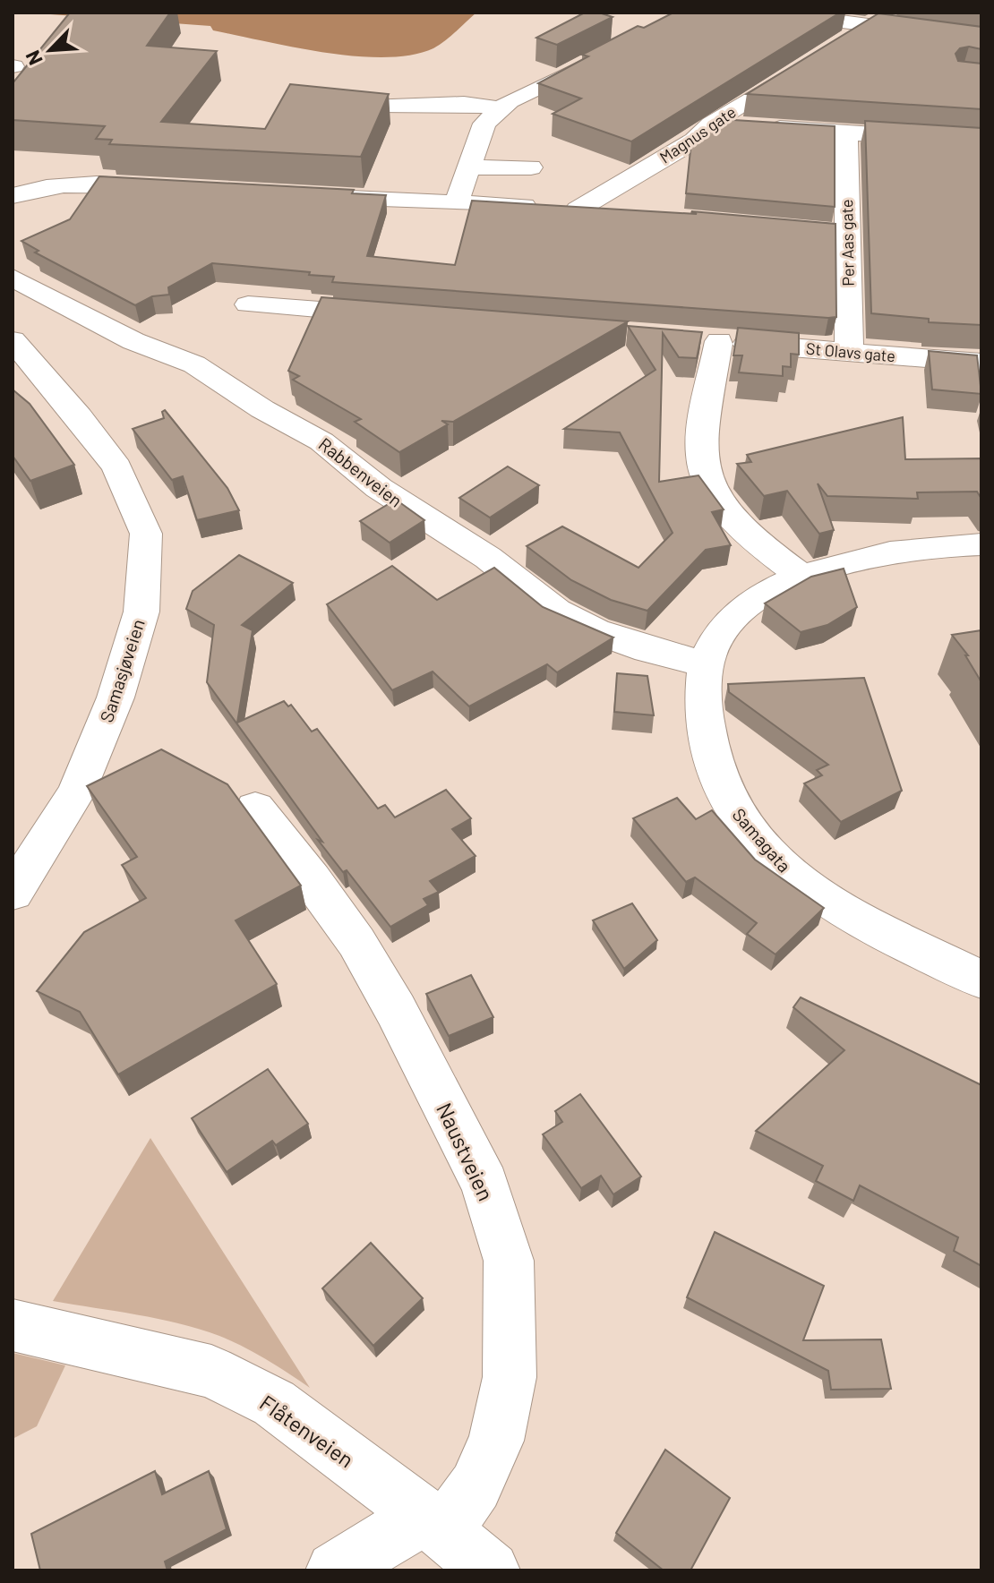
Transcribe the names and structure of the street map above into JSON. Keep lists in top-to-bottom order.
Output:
{
  "streets": {
    "street": [
      "Magnus gate",
      "Per Aas gate",
      "St Olavs gate",
      "Rabbenveien",
      "Samasjøveien",
      "Samagata",
      "Naustveien",
      "Flåtenveien"
    ]
  },
  "crossings": [
    ["Per Aas gate", "St Olavs gate"],
    ["St Olavs gate", "Samagata"],
    ["Rabbenveien", "Samagata"],
    ["Naustveien", "Flåtenveien"]
  ],
  "north": "bottom left"
}
